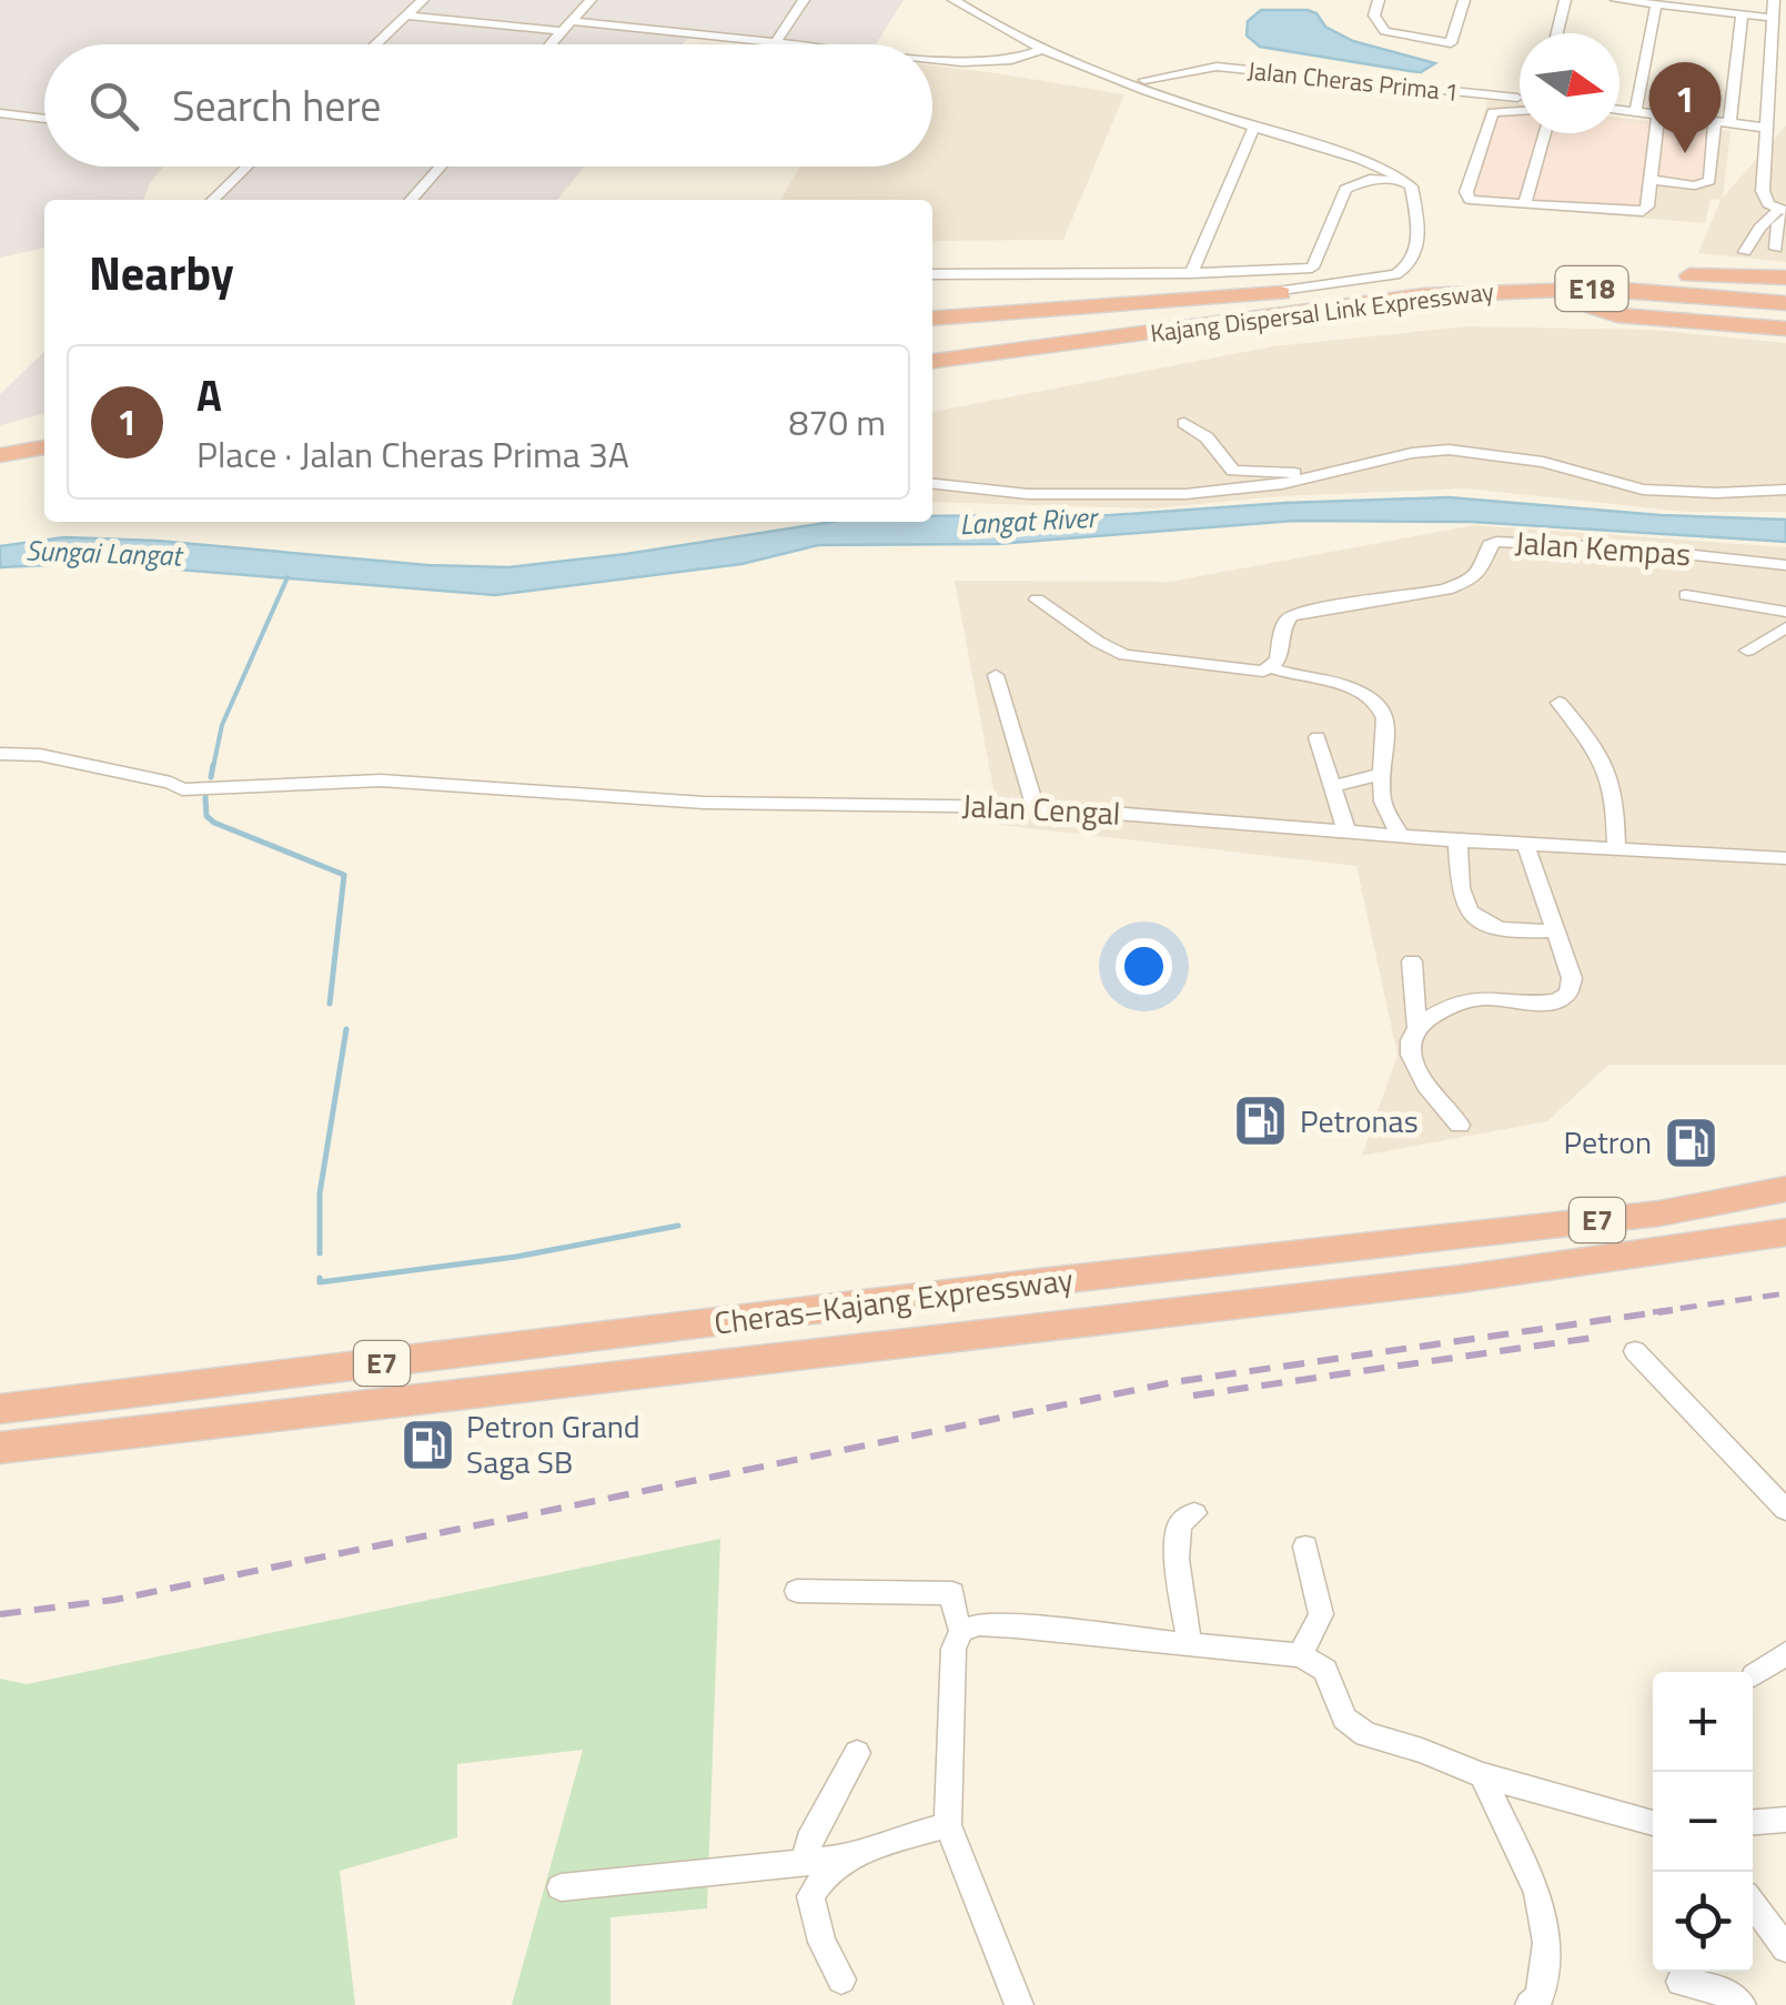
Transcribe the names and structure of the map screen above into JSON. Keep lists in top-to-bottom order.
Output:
{
  "streets": {
    "highway": [
      "E18",
      "Kajang Dispersal Link Expressway",
      "E7",
      "Cheras–Kajang Expressway"
    ],
    "street": ["Jalan Cheras Prima 1", "Jalan Kempas", "Jalan Cengal"]
  },
  "water": ["Langat River", "Sungai Langat"],
  "places": {
    "fuel station": ["Petronas", "Petron", "Petron Grand Saga SB"]
  },
  "north": "right",
  "page": {
    "search": "Search here",
    "pins": "1",
    "heading": "Nearby",
    "list": [
      {
        "mark": "1",
        "name": "A",
        "note": "Place · Jalan Cheras Prima 3A",
        "value": "870 m"
      }
    ],
    "map_buttons": ["+", "−"]
  }
}
